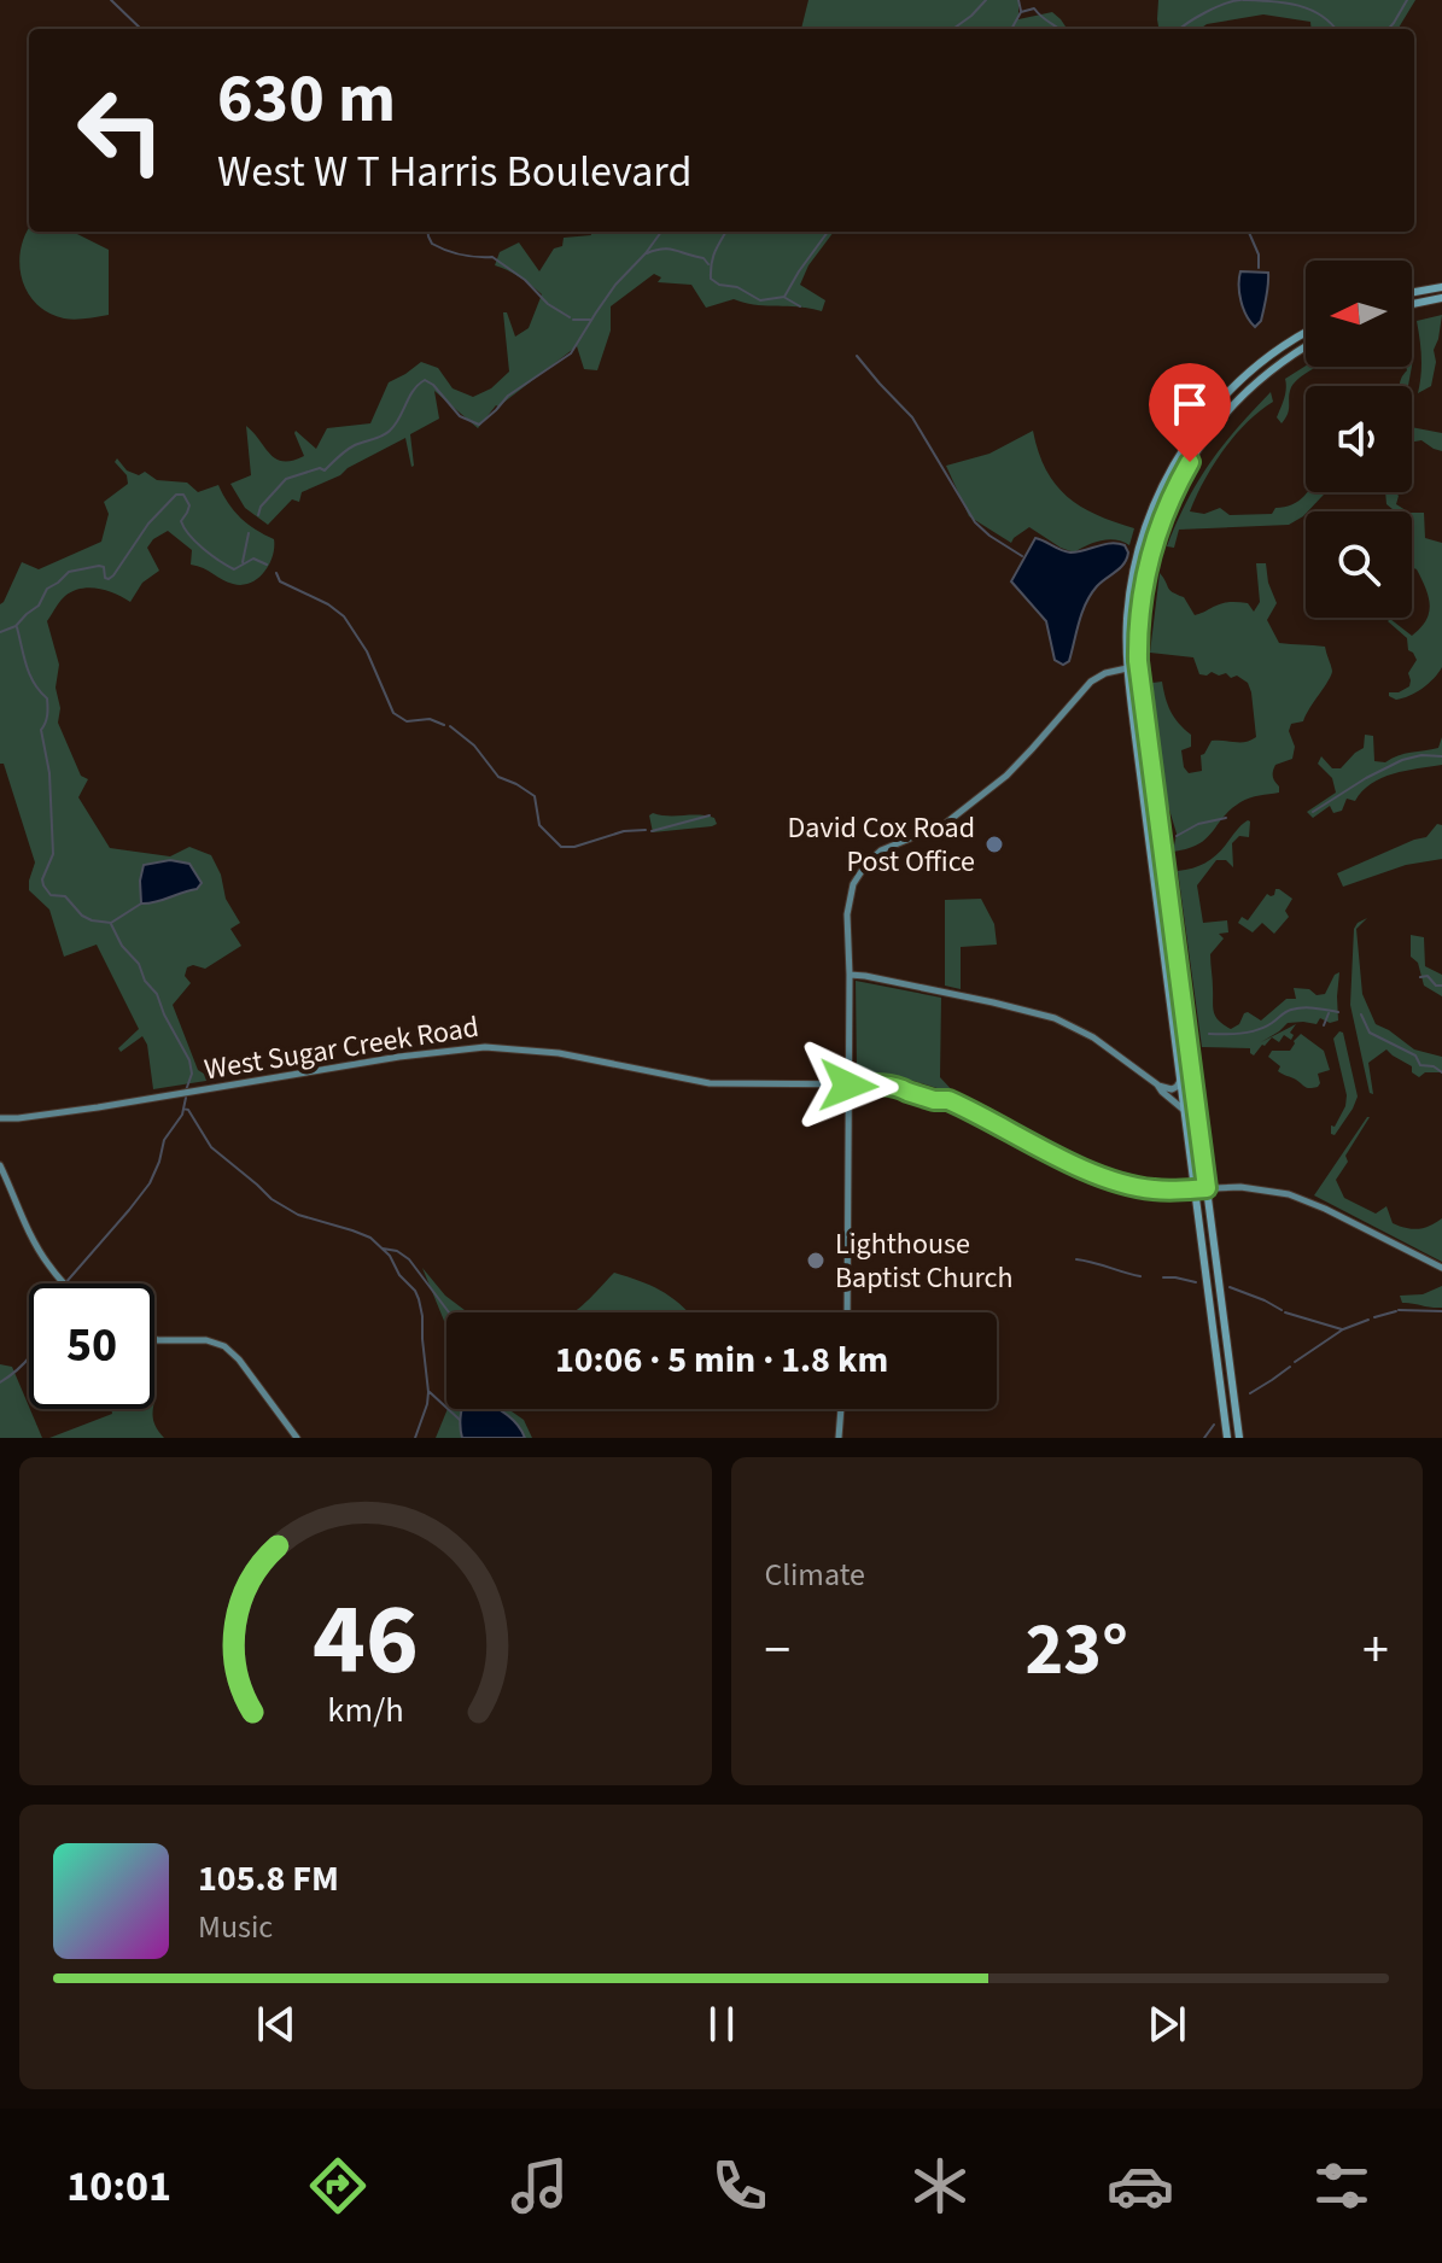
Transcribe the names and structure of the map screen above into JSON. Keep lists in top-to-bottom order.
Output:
{
  "streets": {
    "main road": ["West Sugar Creek Road"]
  },
  "places": ["David Cox Road Post Office", "Lighthouse Baptist Church"],
  "north": "left",
  "page": {
    "turn": ["630 m", "West W T Harris Boulevard"],
    "limit": "50",
    "trip": "10:06 · 5 min · 1.8 km",
    "tile": "Climate",
    "heat": ["−", "23°", "+"],
    "song": ["105.8 FM", "Music"],
    "tabs": "10:01",
    "gauge": ["46", "km/h"]
  }
}
